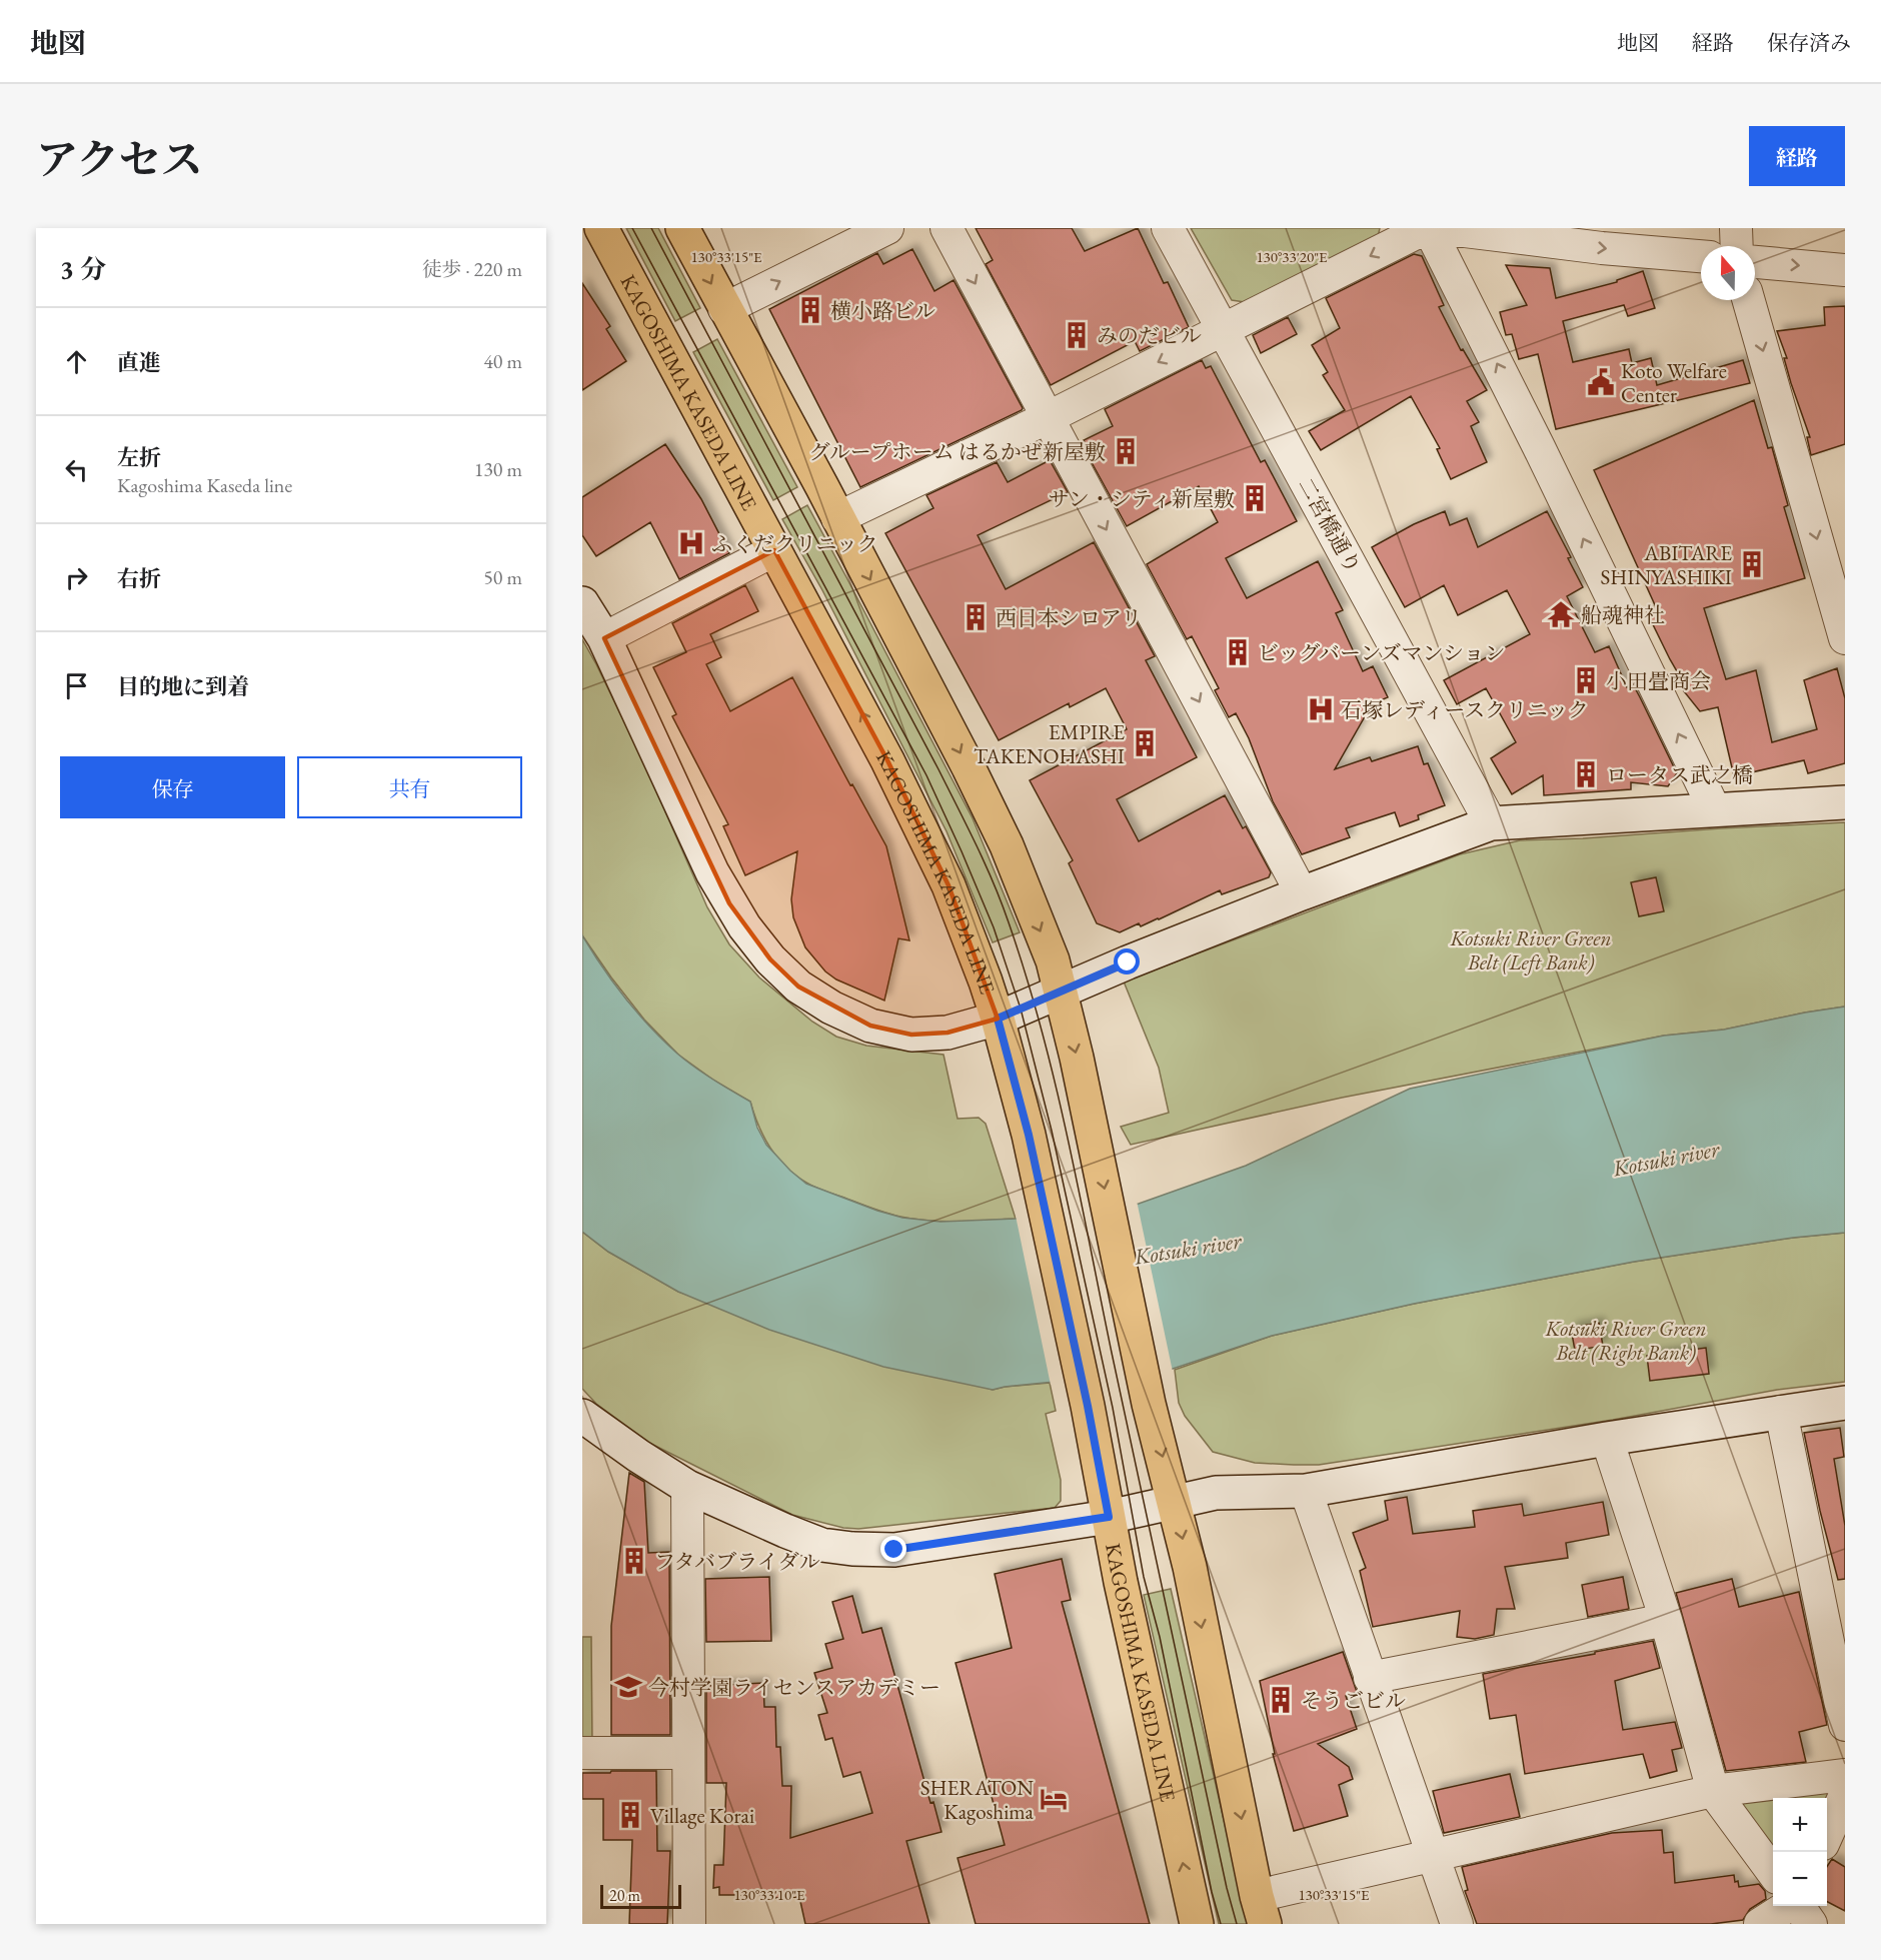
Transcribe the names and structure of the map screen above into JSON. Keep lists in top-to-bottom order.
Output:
{
  "streets": {
    "main road": ["KAGOSHIMA KASEDA LINE"],
    "street": ["二宮橋通り"]
  },
  "water": ["Kotsuki river"],
  "parks": ["Kotsuki River Green Belt (Left Bank)", "Kotsuki River Green Belt (Right Bank)"],
  "places": {
    "building": [
      "横小路ビル",
      "みのだビル",
      "グループホーム はるかぜ新屋敷",
      "サン・シティ新屋敷",
      "ABITARE SHINYASHIKI",
      "西日本シロアリ",
      "ビッグバーンズマンション",
      "小田畳商会",
      "EMPIRE TAKENOHASHI",
      "ロータス武之橋",
      "フタバブライダル",
      "そうごビル",
      "Village Korai"
    ],
    "public building": ["Koto Welfare Center"],
    "hospital": ["ふくだクリニック", "石塚レディースクリニック"],
    "temple": ["船魂神社"],
    "school or university": ["今村学園ライセンスアカデミー"],
    "hotel": ["SHERATON Kagoshima"]
  },
  "scale_bar": "20 m",
  "north": "top",
  "page": {
    "header": "地図",
    "nav": ["地図", "経路", "保存済み"],
    "title": "アクセス",
    "buttons": [
      "経路",
      ["保存", "共有"]
    ],
    "heading": ["3 分", "徒歩 · 220 m"],
    "list": [
      ["直進", "40 m"],
      ["左折", "Kagoshima Kaseda line", "130 m"],
      ["右折", "50 m"],
      "目的地に到着"
    ],
    "map_buttons": ["+", "−"],
    "scale": "20 m"
  },
  "coordinates": ["130°33'15\"E", "130°33'20\"E", "130°33'10\"E"]
}
